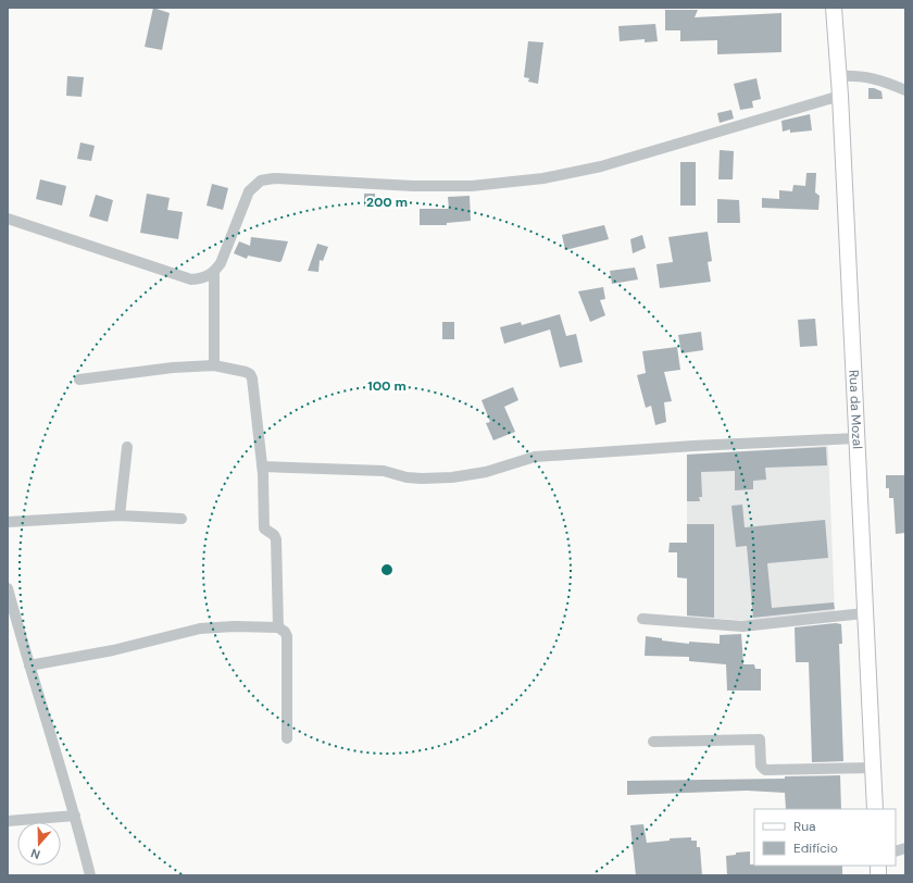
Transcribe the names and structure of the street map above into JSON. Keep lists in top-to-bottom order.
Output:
{
  "streets": {
    "main road": ["Rua da Mozal"]
  },
  "legend": ["Rua", "Edifício"],
  "north": "bottom",
  "rings": ["200 m", "100 m"]
}
